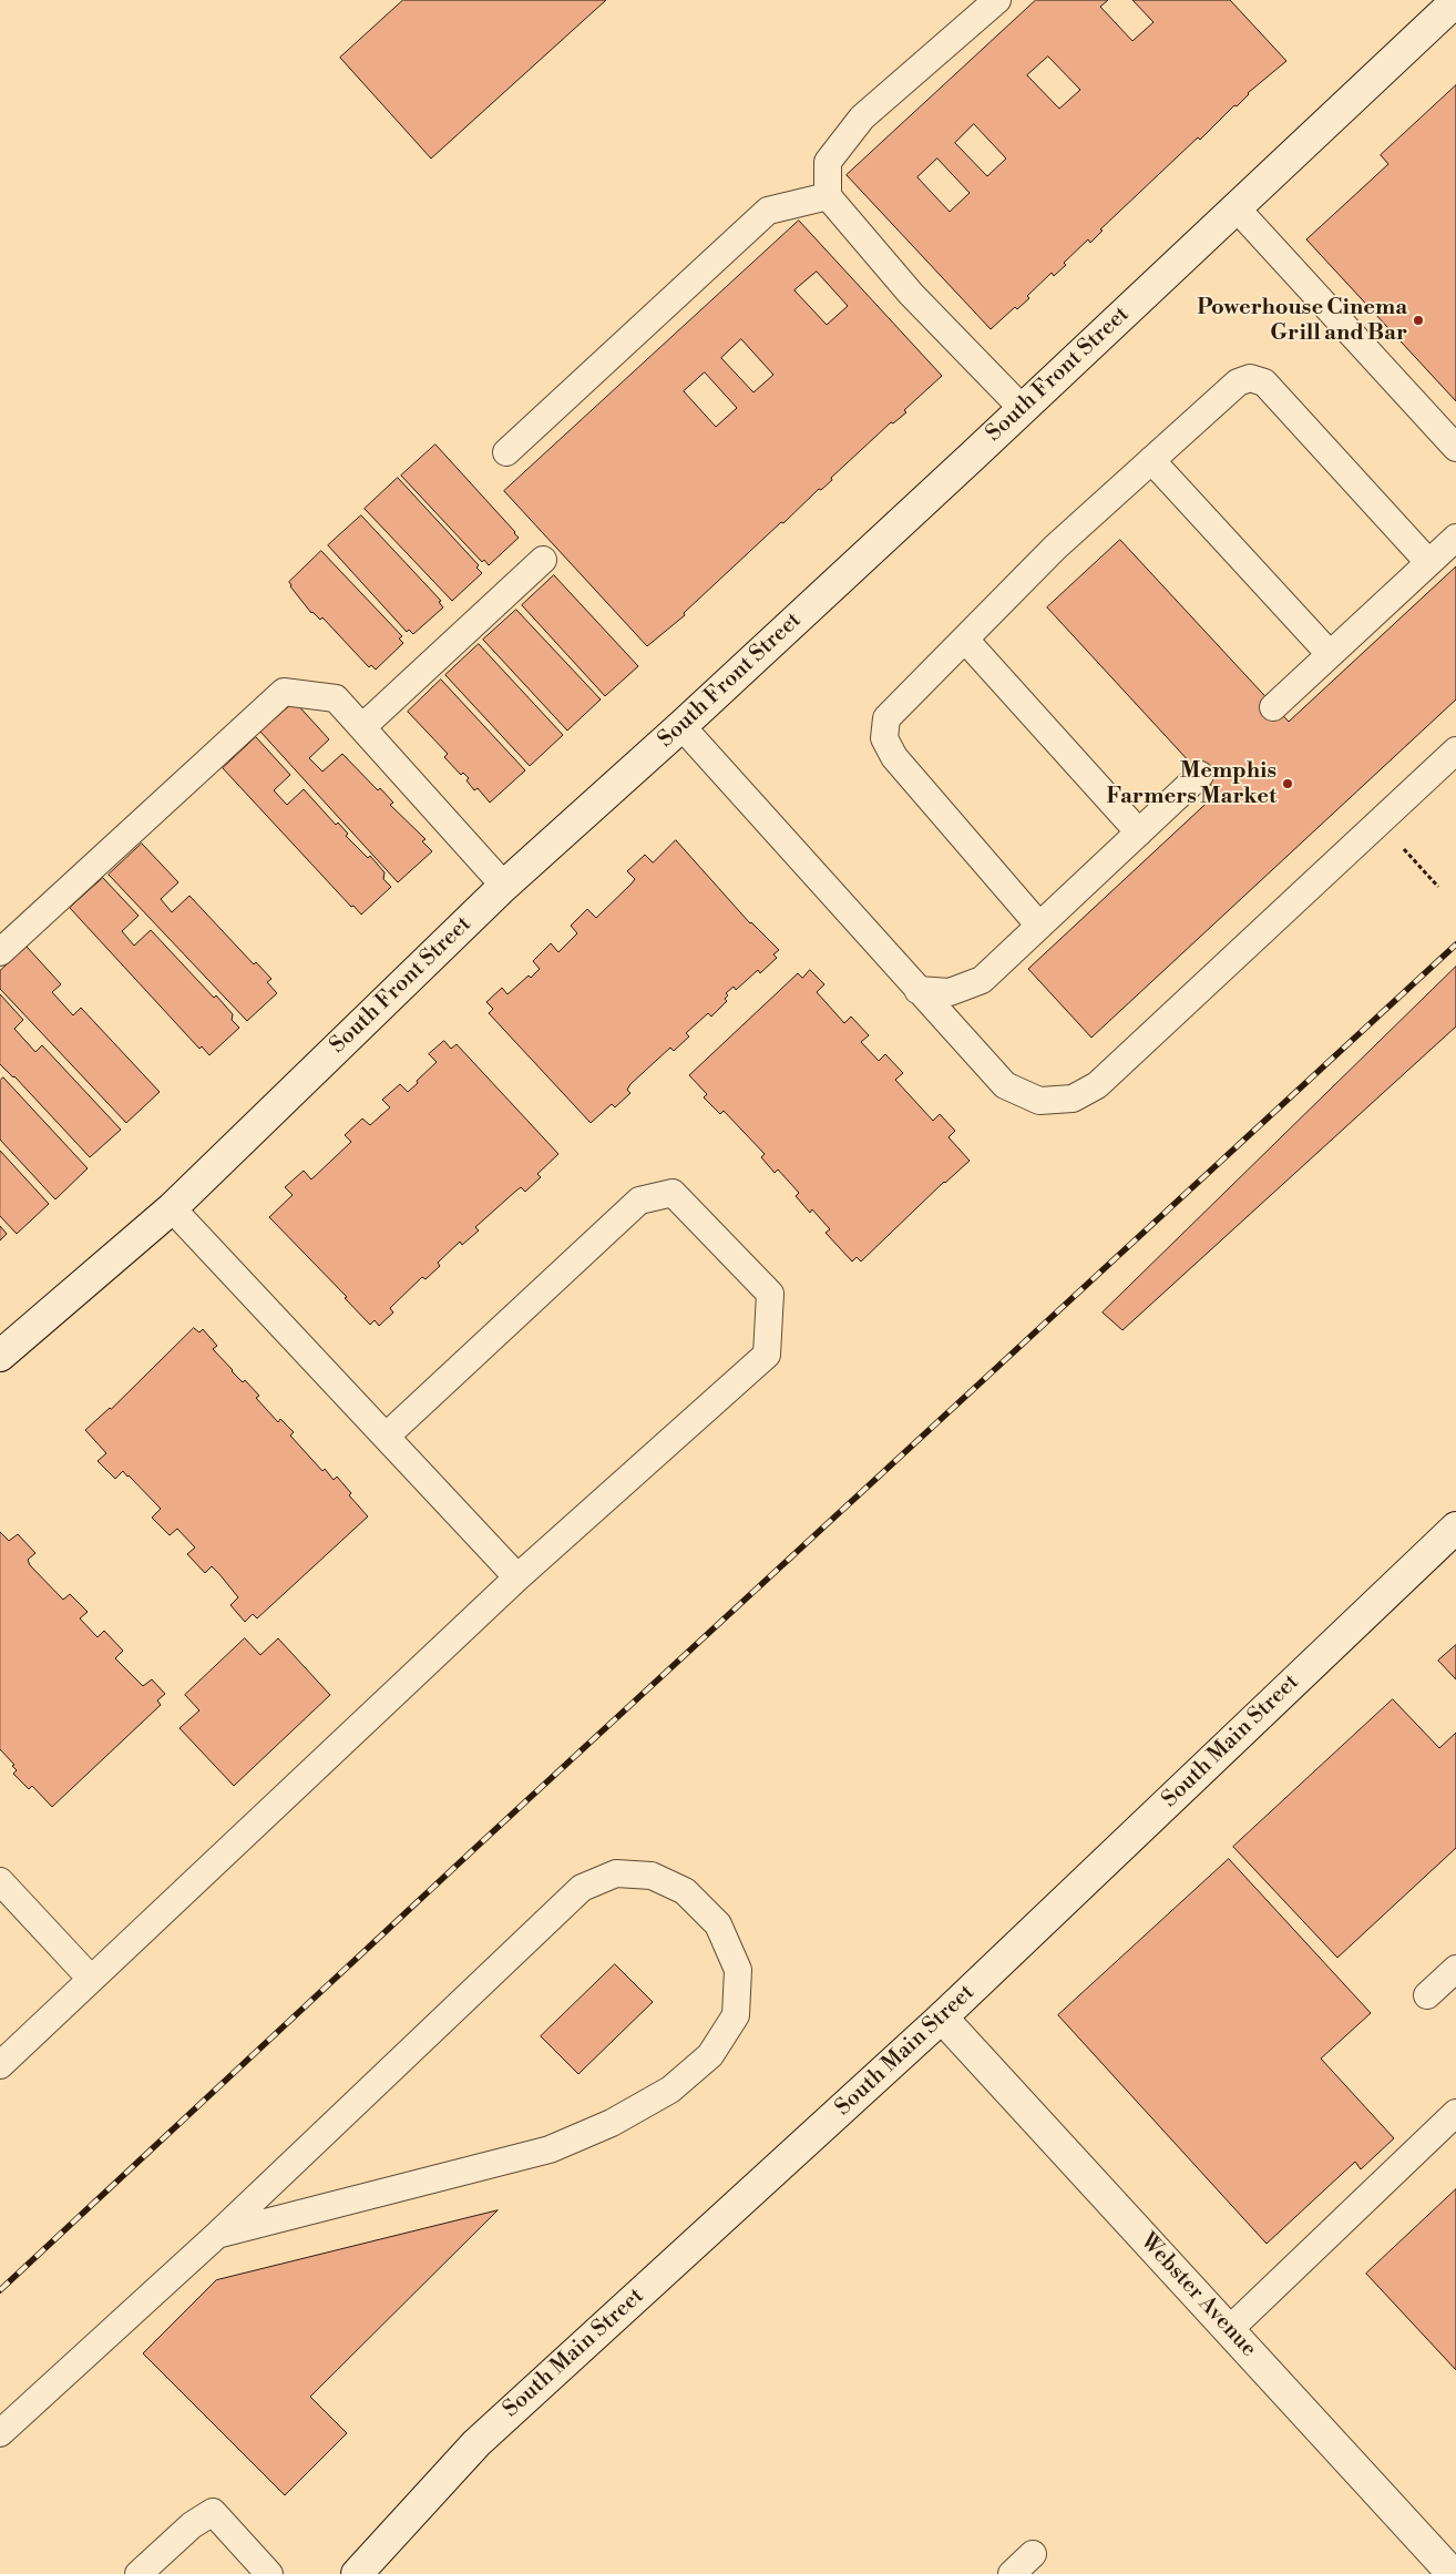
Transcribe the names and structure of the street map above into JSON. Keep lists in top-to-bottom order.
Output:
{
  "streets": {
    "main road": ["South Front Street", "South Main Street", "Webster Avenue"]
  },
  "crossings": [
    ["South Main Street", "Webster Avenue"]
  ],
  "places": ["Powerhouse Cinema Grill and Bar", "Memphis Farmers Market"]
}
